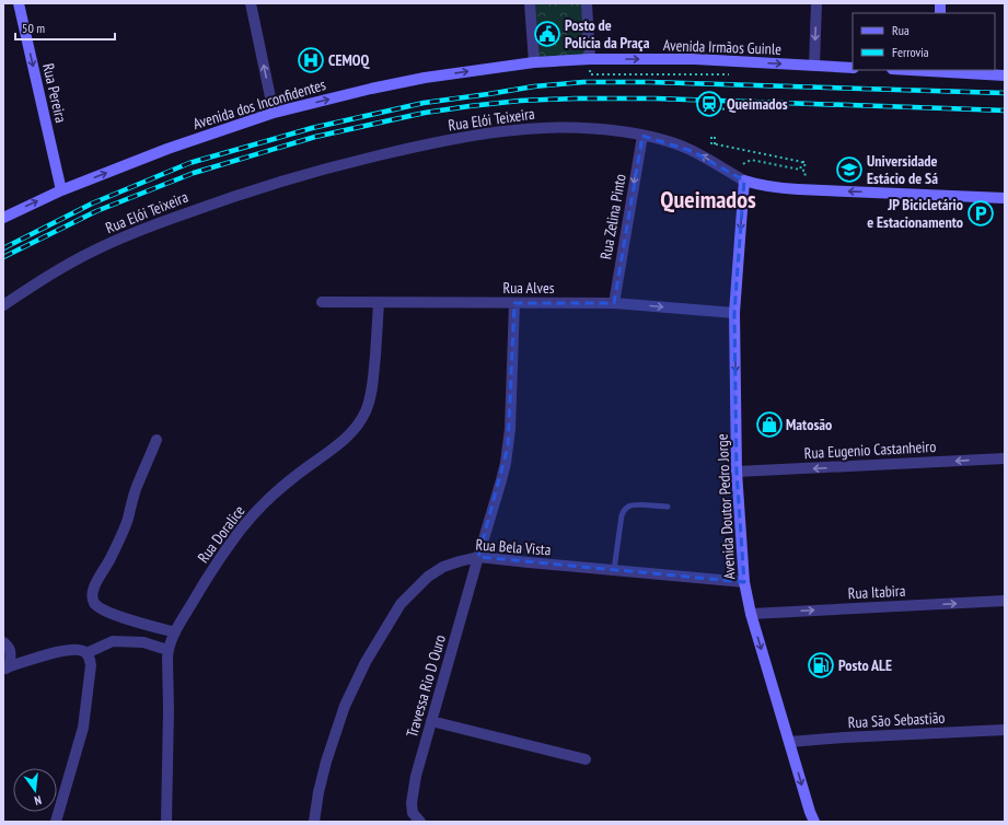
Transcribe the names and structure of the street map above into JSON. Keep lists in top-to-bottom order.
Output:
{
  "streets": {
    "main road": [
      "Avenida Irmãos Guinle",
      "Rua Pereira",
      "Avenida dos Inconfidentes",
      "Rua Elói Teixeira",
      "Avenida Doutor Pedro Jorge"
    ],
    "street": [
      "Rua Zelina Pinto",
      "Rua Alves",
      "Rua Eugenio Castanheiro",
      "Rua Doralice",
      "Rua Bela Vista",
      "Rua Itabira",
      "Travessa Rio D Ouro",
      "Rua São Sebastião"
    ]
  },
  "crossings": [
    ["Avenida Irmãos Guinle", "Avenida dos Inconfidentes"],
    ["Rua Pereira", "Avenida dos Inconfidentes"],
    ["Rua Elói Teixeira", "Rua Zelina Pinto"],
    ["Rua Elói Teixeira", "Avenida Doutor Pedro Jorge"],
    ["Rua Zelina Pinto", "Rua Alves"],
    ["Rua Alves", "Avenida Doutor Pedro Jorge"],
    ["Rua Alves", "Rua Doralice"],
    ["Rua Alves", "Travessa Rio D Ouro"],
    ["Rua Eugenio Castanheiro", "Avenida Doutor Pedro Jorge"],
    ["Avenida Doutor Pedro Jorge", "Rua Bela Vista"],
    ["Avenida Doutor Pedro Jorge", "Rua Itabira"],
    ["Avenida Doutor Pedro Jorge", "Rua São Sebastião"],
    ["Rua Bela Vista", "Travessa Rio D Ouro"]
  ],
  "one_way": [
    "Avenida Irmãos Guinle",
    "Rua Pereira",
    "Avenida dos Inconfidentes",
    "Rua Elói Teixeira",
    "Rua Zelina Pinto",
    "Rua Eugenio Castanheiro",
    "Avenida Doutor Pedro Jorge",
    "Rua Itabira"
  ],
  "districts": ["Queimados"],
  "places": {
    "public building": ["Posto de Polícia da Praça"],
    "hospital": ["CEMOQ"],
    "station": ["Queimados"],
    "school or university": ["Universidade Estácio de Sá"],
    "parking": ["JP Bicicletário e Estacionamento"],
    "shop": ["Matosão"],
    "fuel station": ["Posto ALE"]
  },
  "legend": ["Rua", "Ferrovia"],
  "scale_bar": "50 m",
  "north": "bottom"
}
